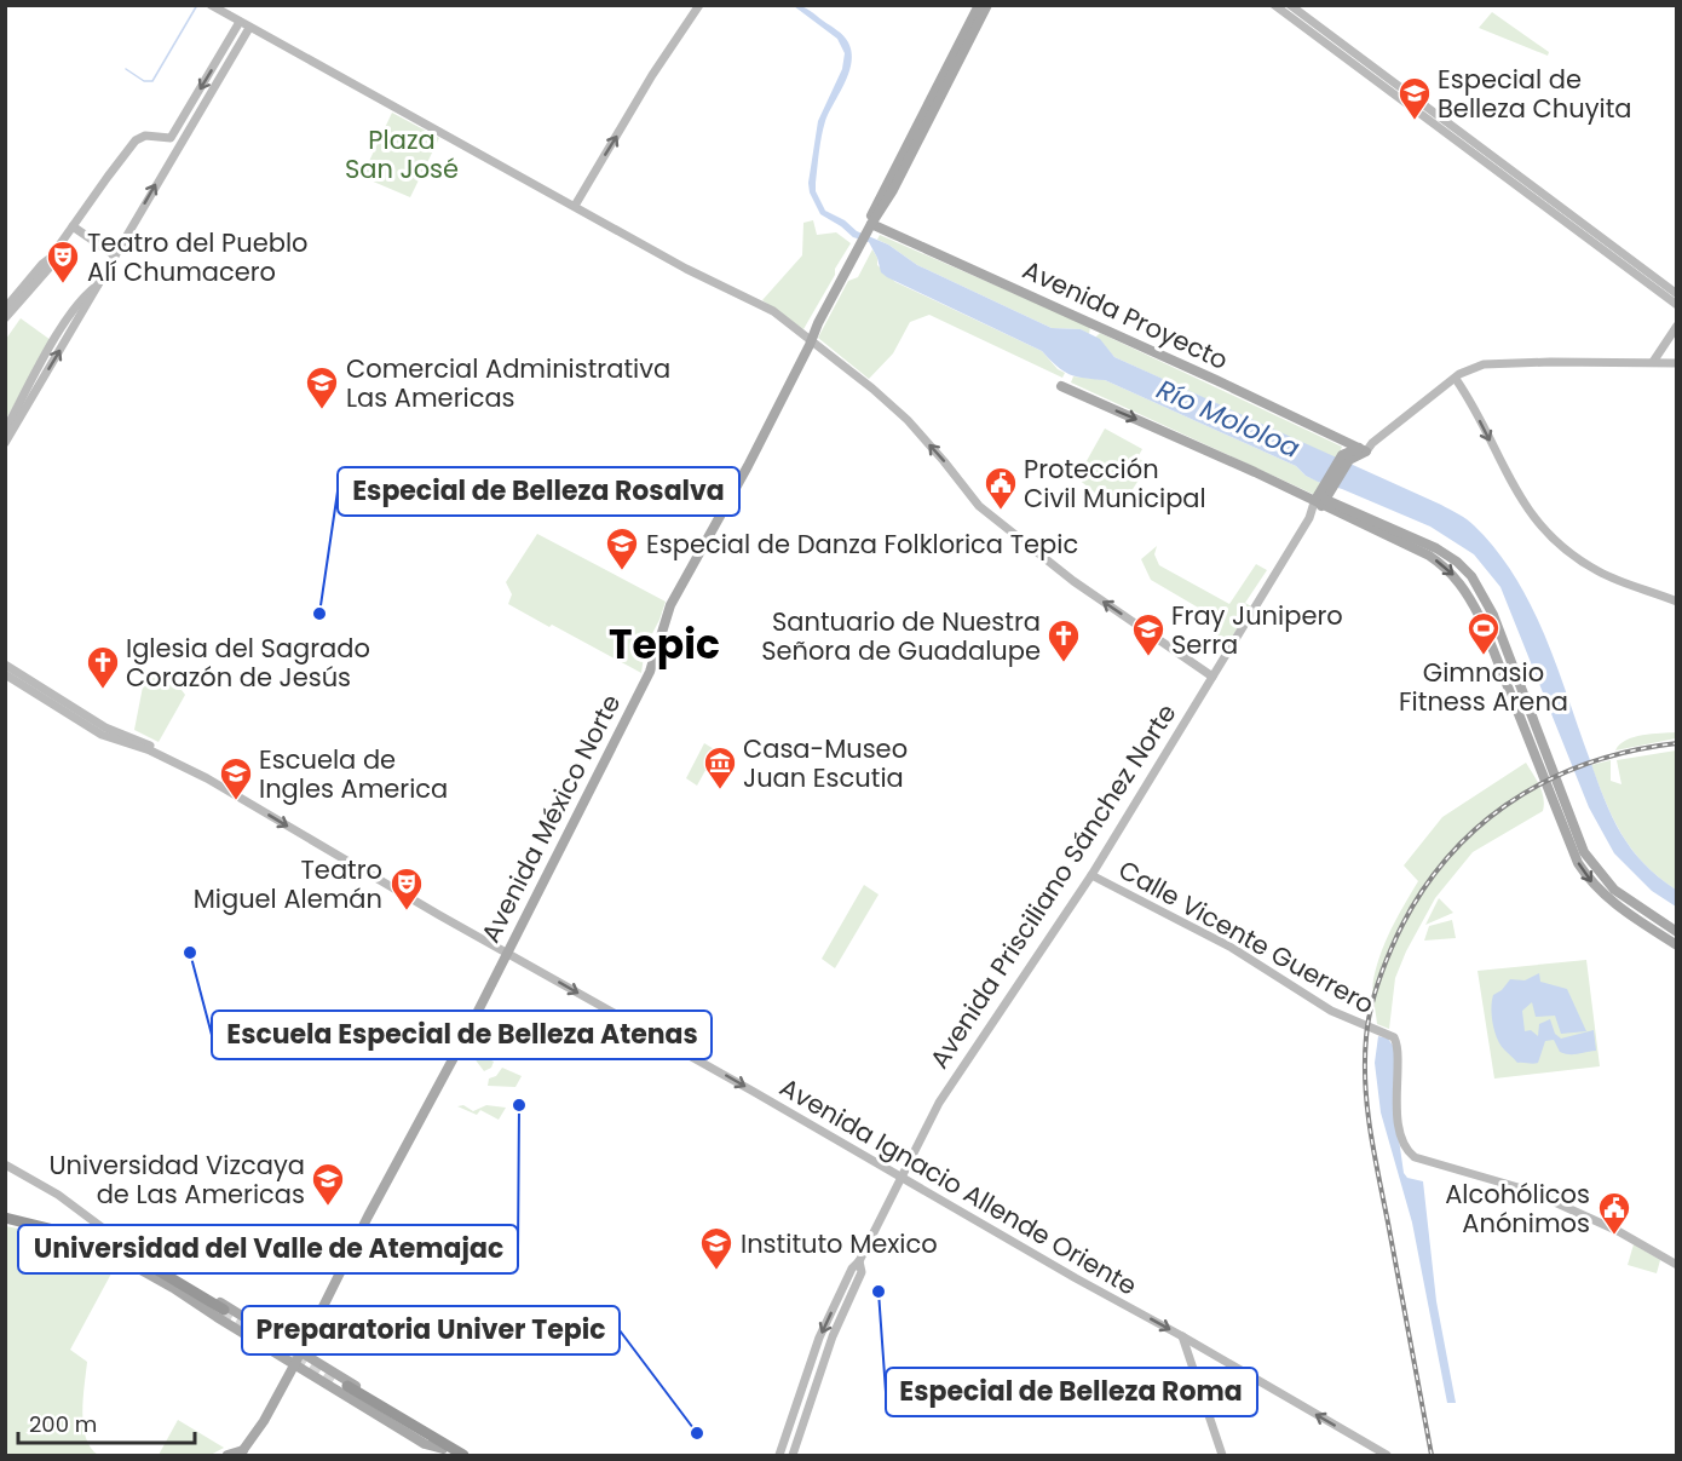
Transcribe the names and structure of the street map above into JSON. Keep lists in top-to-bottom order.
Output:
{
  "streets": {
    "main road": [
      "Avenida Proyecto",
      "Avenida México Norte",
      "Avenida Prisciliano Sánchez Norte",
      "Calle Vicente Guerrero",
      "Avenida Ignacio Allende Oriente"
    ]
  },
  "crossings": [
    ["Avenida Proyecto", "Avenida México Norte"],
    ["Avenida Proyecto", "Avenida Prisciliano Sánchez Norte"],
    ["Avenida México Norte", "Avenida Ignacio Allende Oriente"],
    ["Avenida Prisciliano Sánchez Norte", "Calle Vicente Guerrero"],
    ["Avenida Prisciliano Sánchez Norte", "Avenida Ignacio Allende Oriente"]
  ],
  "districts": ["Tepic"],
  "water": ["Río Mololoa"],
  "parks": ["Plaza San José"],
  "places": {
    "school or university": [
      "Especial de Belleza Chuyita",
      "Comercial Administrativa Las Americas",
      "Especial de Danza Folklorica Tepic",
      "Fray Junipero Serra",
      "Escuela de Ingles America",
      "Universidad Vizcaya de Las Americas",
      "Instituto Mexico"
    ],
    "theatre": ["Teatro del Pueblo Alí Chumacero", "Teatro Miguel Alemán"],
    "public building": ["Protección Civil Municipal", "Alcohólicos Anónimos"],
    "other": [
      "Especial de Belleza Rosalva",
      "Escuela Especial de Belleza Atenas",
      "Universidad del Valle de Atemajac",
      "Especial de Belleza Roma",
      "Preparatoria Univer Tepic"
    ],
    "sports": ["Gimnasio Fitness Arena"],
    "church": ["Santuario de Nuestra Señora de Guadalupe", "Iglesia del Sagrado Corazón de Jesús"],
    "museum": ["Casa-Museo Juan Escutia"]
  },
  "scale_bar": "200 m"
}
